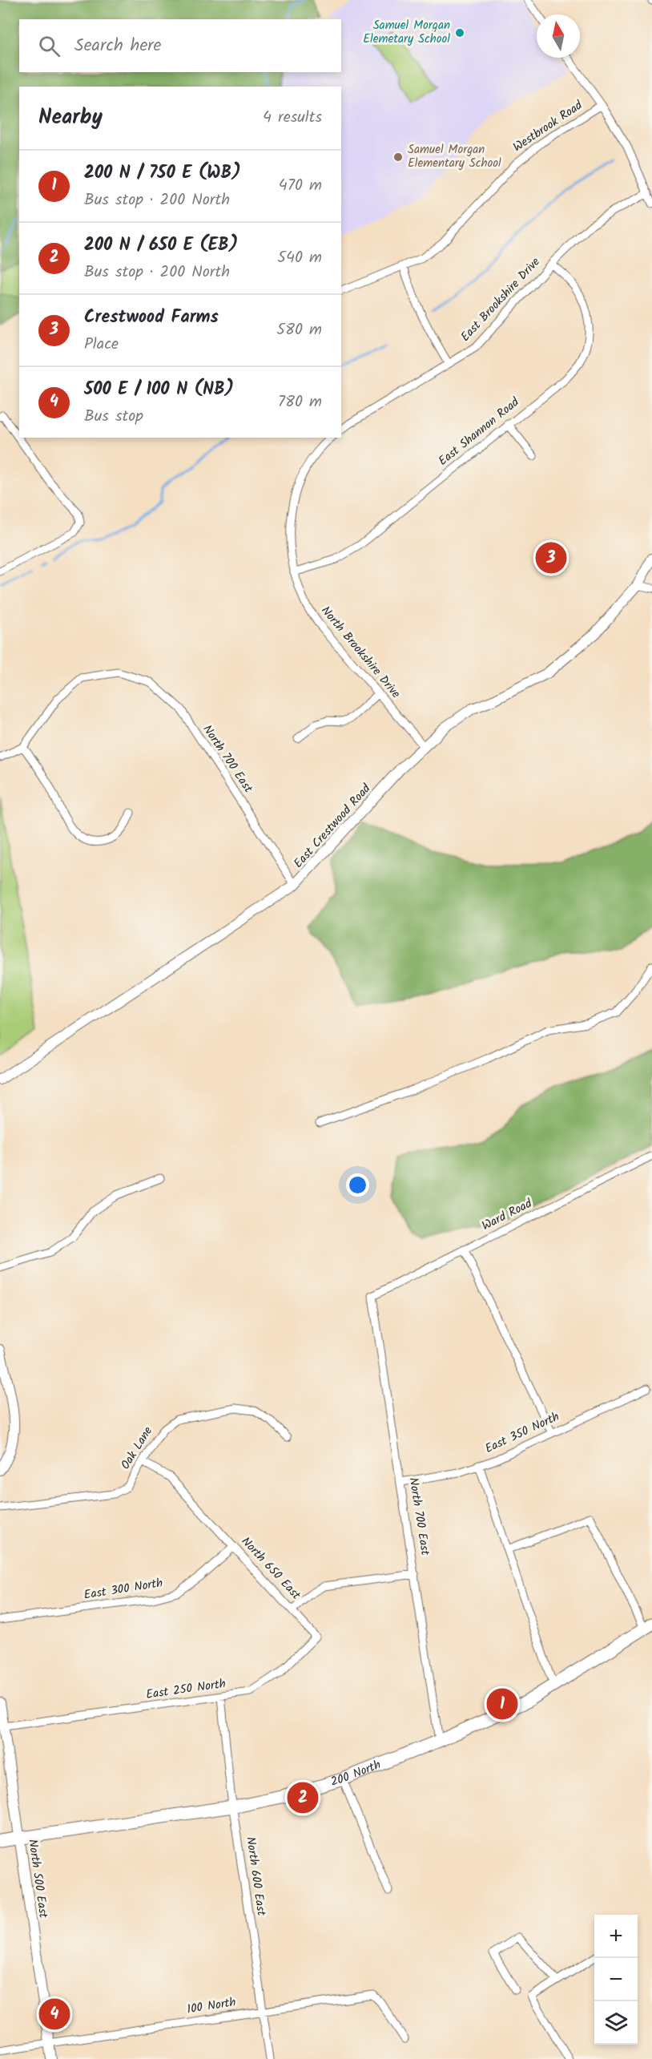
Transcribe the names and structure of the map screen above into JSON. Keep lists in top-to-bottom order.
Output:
{
  "streets": {
    "main road": ["200 North"],
    "street": [
      "Westbrook Road",
      "East Brookshire Drive",
      "East Shannon Road",
      "North Brookshire Drive",
      "North 700 East",
      "East Crestwood Road",
      "Ward Road",
      "East 350 North",
      "Oak Lane",
      "North 650 East",
      "East 300 North",
      "East 250 North",
      "North 600 East",
      "North 500 East",
      "100 North"
    ]
  },
  "crossings": [
    ["East Brookshire Drive", "East Shannon Road"],
    ["East Shannon Road", "North Brookshire Drive"],
    ["North Brookshire Drive", "East Crestwood Road"],
    ["North 700 East", "East Crestwood Road"],
    ["North 700 East", "Ward Road"],
    ["North 700 East", "East 350 North"],
    ["North 700 East", "North 650 East"],
    ["North 700 East", "200 North"],
    ["Oak Lane", "North 650 East"],
    ["North 650 East", "East 300 North"],
    ["North 650 East", "East 250 North"],
    ["East 250 North", "North 600 East"],
    ["East 250 North", "North 500 East"],
    ["200 North", "North 600 East"],
    ["200 North", "North 500 East"],
    ["North 600 East", "100 North"],
    ["North 500 East", "100 North"]
  ],
  "places": ["Samuel Morgan Elemetary School", "Samuel Morgan Elementary School"],
  "north": "top",
  "page": {
    "search": "Search here",
    "heading": ["Nearby", "4 results"],
    "list": [
      {
        "mark": "1",
        "name": "200 N / 750 E (WB)",
        "note": "Bus stop · 200 North",
        "value": "470 m"
      },
      {
        "mark": "2",
        "name": "200 N / 650 E (EB)",
        "note": "Bus stop · 200 North",
        "value": "540 m"
      },
      {
        "mark": "3",
        "name": "Crestwood Farms",
        "note": "Place",
        "value": "580 m"
      },
      {
        "mark": "4",
        "name": "500 E / 100 N (NB)",
        "note": "Bus stop",
        "value": "780 m"
      }
    ],
    "pins": [
      "3",
      "1",
      "2",
      "4"
    ],
    "map_buttons": ["+", "−"]
  }
}
